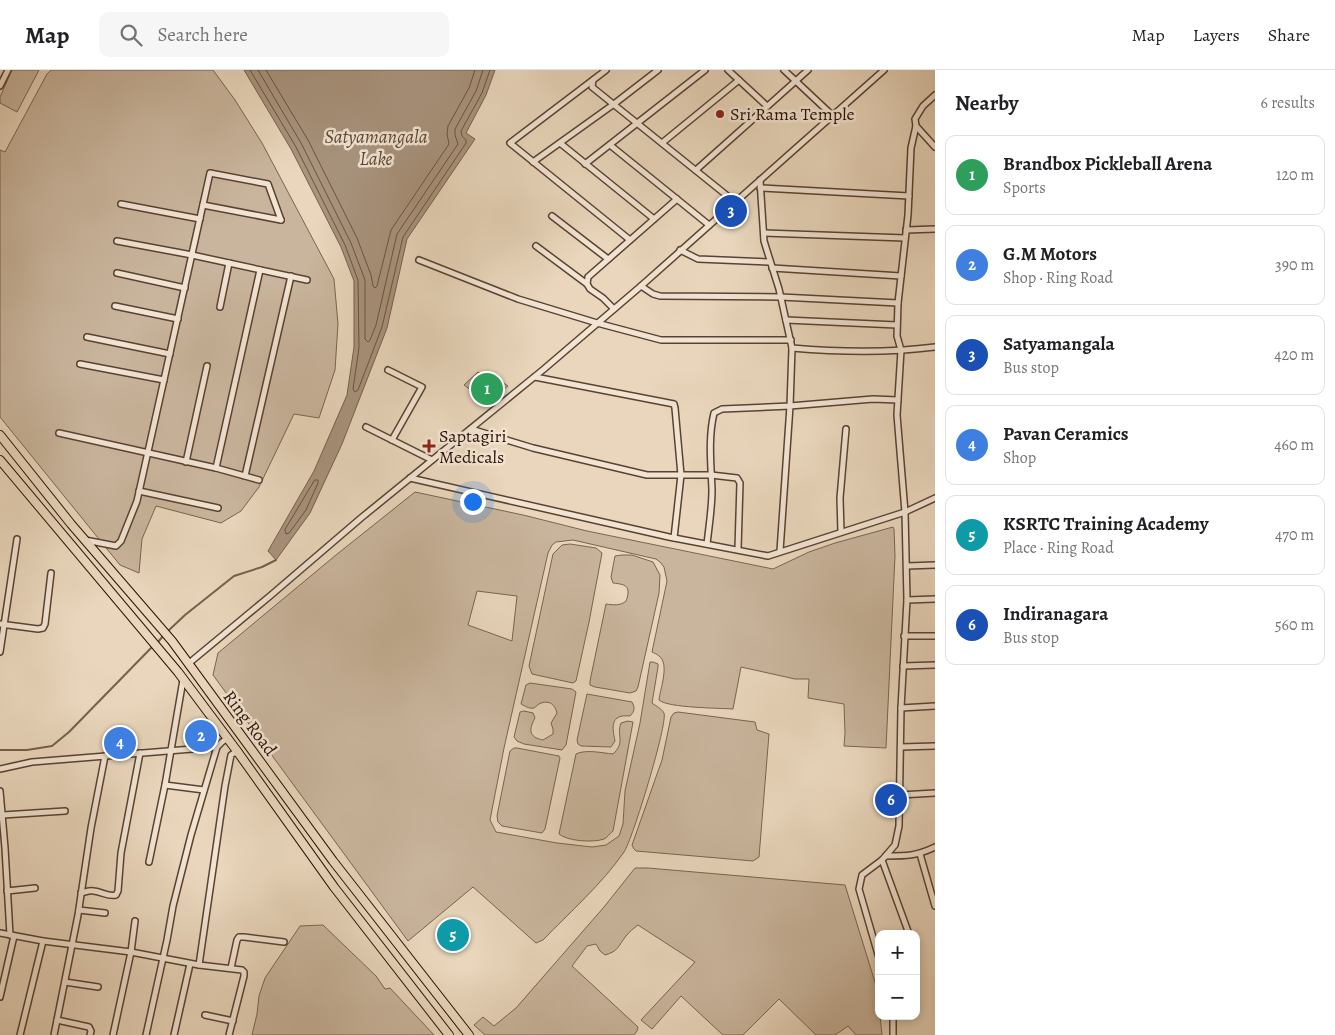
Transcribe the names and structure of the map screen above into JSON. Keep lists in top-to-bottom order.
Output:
{
  "streets": {
    "main road": ["Ring Road"]
  },
  "water": ["Satyamangala Lake"],
  "places": {
    "other": ["Sri Rama Temple"],
    "health": ["Saptagiri Medicals"]
  },
  "page": {
    "header": "Map",
    "search": "Search here",
    "nav": ["Map", "Layers", "Share"],
    "heading": ["Nearby", "6 results"],
    "list": [
      {
        "mark": "1",
        "name": "Brandbox Pickleball Arena",
        "note": "Sports",
        "value": "120 m"
      },
      {
        "mark": "2",
        "name": "G.M Motors",
        "note": "Shop · Ring Road",
        "value": "390 m"
      },
      {
        "mark": "3",
        "name": "Satyamangala",
        "note": "Bus stop",
        "value": "420 m"
      },
      {
        "mark": "4",
        "name": "Pavan Ceramics",
        "note": "Shop",
        "value": "460 m"
      },
      {
        "mark": "5",
        "name": "KSRTC Training Academy",
        "note": "Place · Ring Road",
        "value": "470 m"
      },
      {
        "mark": "6",
        "name": "Indiranagara",
        "note": "Bus stop",
        "value": "560 m"
      }
    ],
    "pins": [
      "3",
      "1",
      "2",
      "4",
      "6",
      "5"
    ],
    "map_buttons": ["+", "−"]
  }
}
